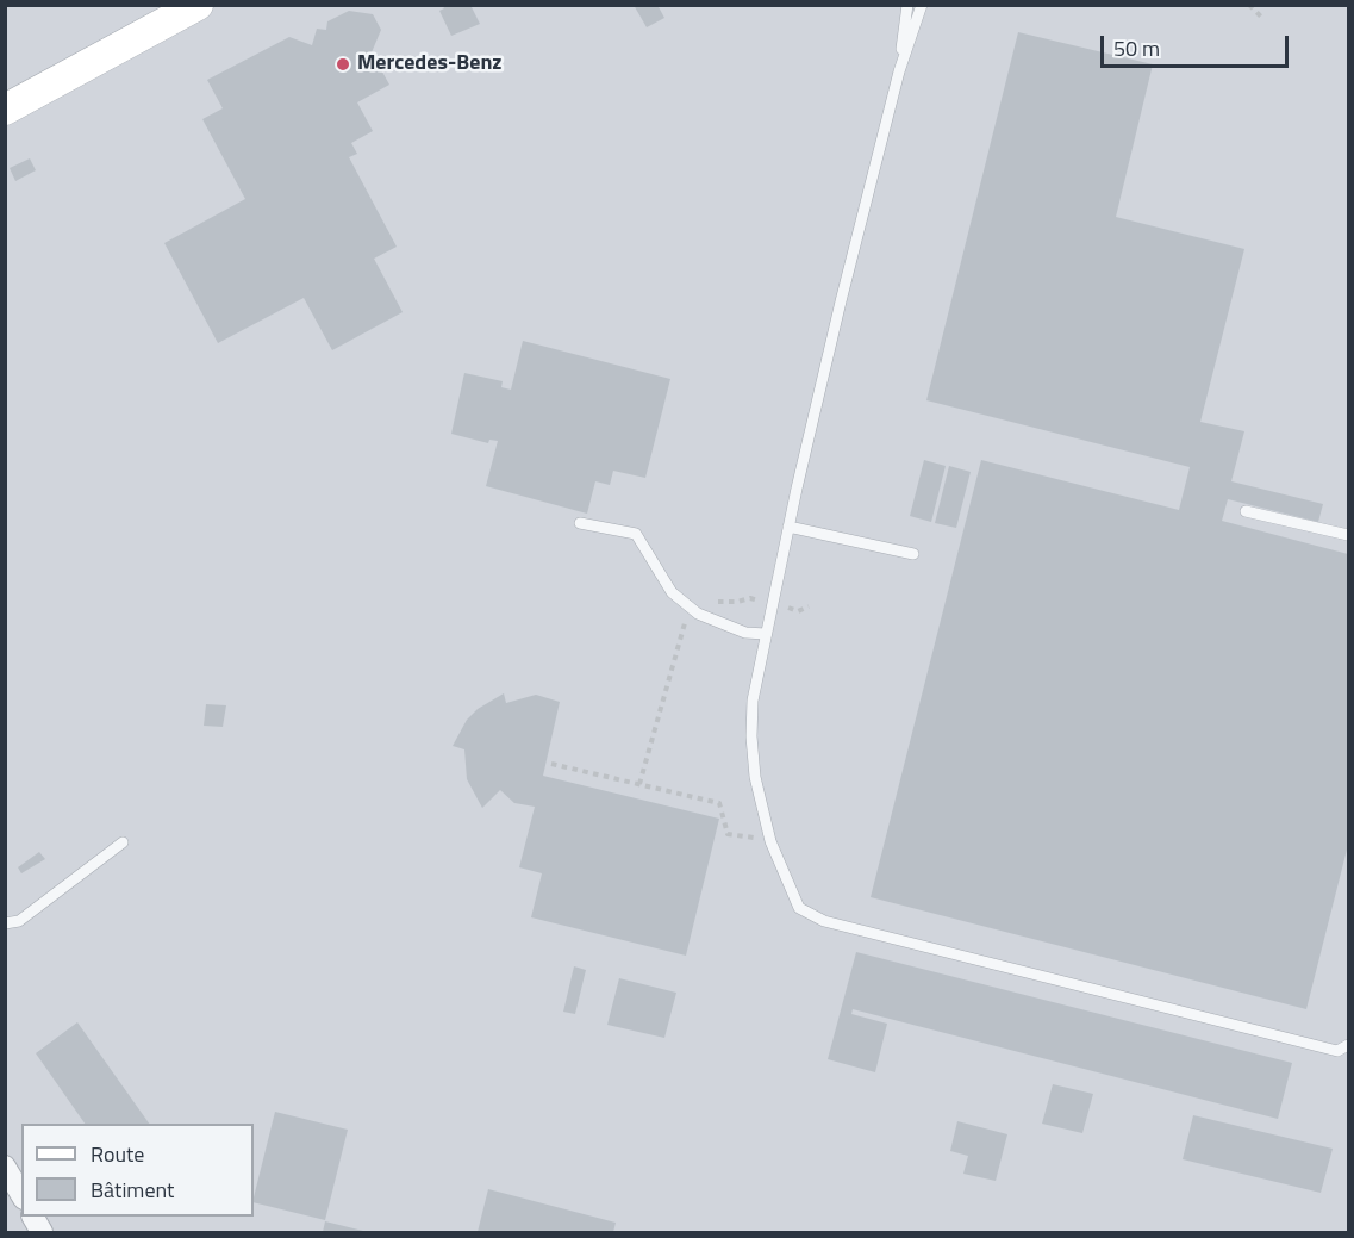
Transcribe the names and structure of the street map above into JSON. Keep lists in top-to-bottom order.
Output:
{
  "places": ["Mercedes-Benz"],
  "legend": ["Route", "Bâtiment"],
  "scale_bar": "50 m"
}
